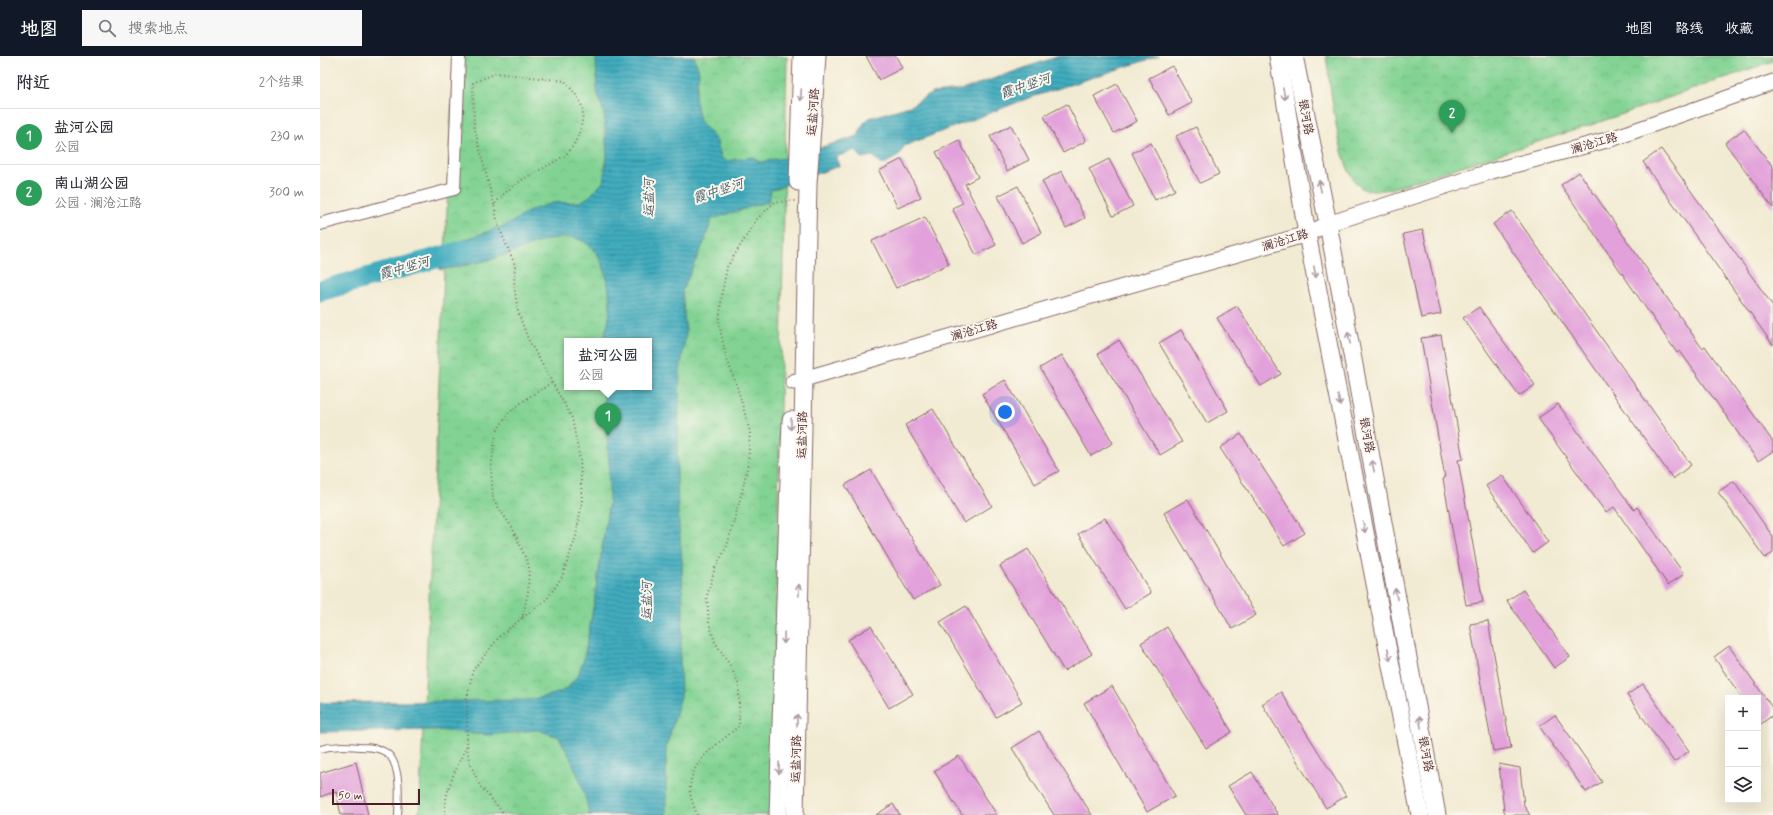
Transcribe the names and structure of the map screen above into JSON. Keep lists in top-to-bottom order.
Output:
{
  "streets": {
    "main road": ["运盐河路", "银河路"],
    "street": ["澜沧江路"]
  },
  "crossings": [
    ["运盐河路", "澜沧江路"],
    ["银河路", "澜沧江路"]
  ],
  "water": ["霞中竖河", "运盐河"],
  "scale_bar": "50 m",
  "page": {
    "header": "地图",
    "search": "搜索地点",
    "nav": ["地图", "路线", "收藏"],
    "heading": ["附近", "2个结果"],
    "pins": ["2", "1"],
    "list": [
      {
        "mark": "1",
        "name": "盐河公园",
        "note": "公园",
        "value": "230 m"
      },
      {
        "mark": "2",
        "name": "南山湖公园",
        "note": "公园 · 澜沧江路",
        "value": "300 m"
      }
    ],
    "popup": ["盐河公园", "公园"],
    "map_buttons": ["+", "−"],
    "scale": "50 m"
  }
}
